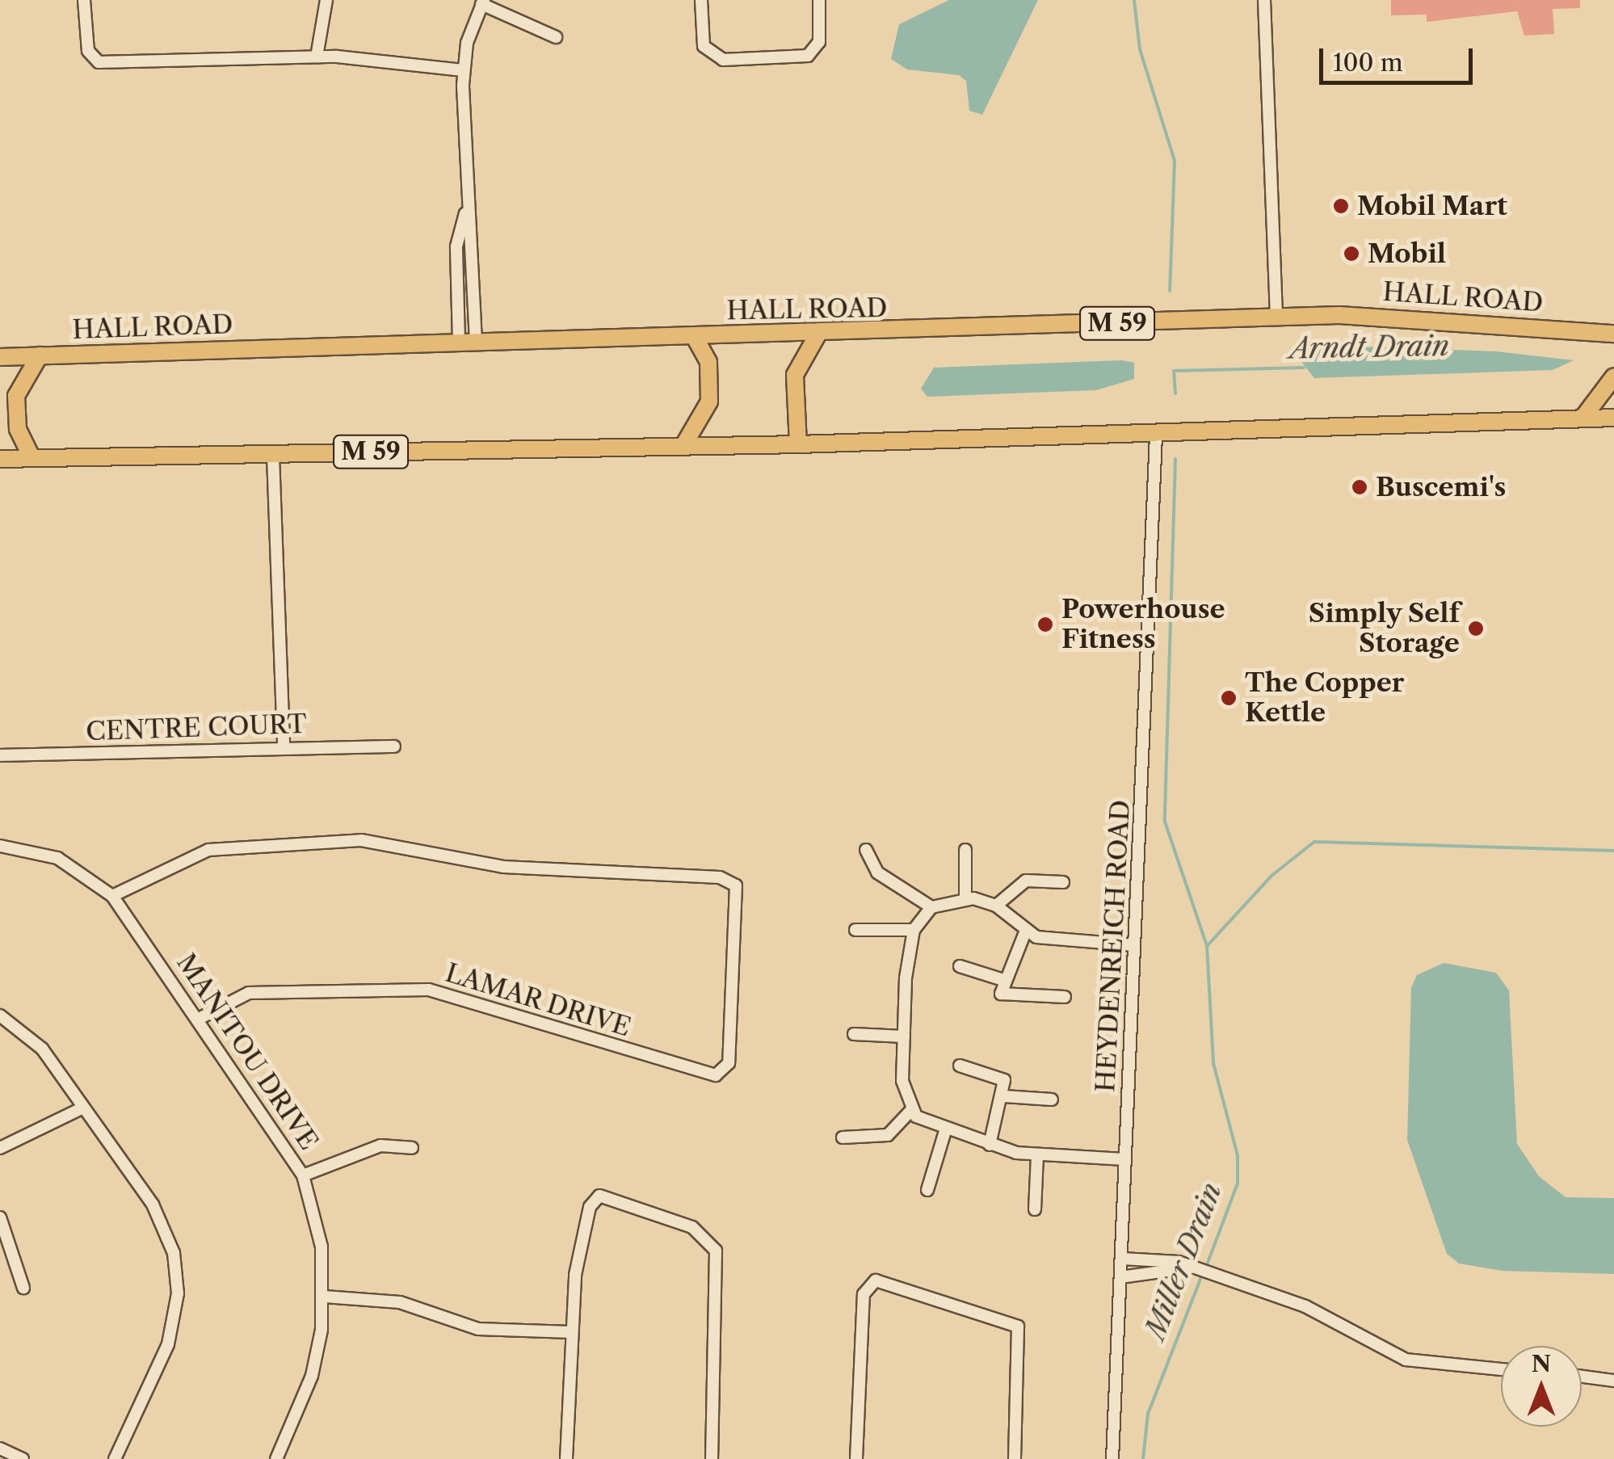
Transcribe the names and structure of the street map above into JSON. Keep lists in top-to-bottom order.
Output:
{
  "streets": {
    "highway": ["HALL ROAD", "M 59"],
    "street": [
      "CENTRE COURT",
      "HEYDENREICH ROAD",
      "LAMAR DRIVE",
      "MANITOU DRIVE"
    ]
  },
  "crossings": [
    ["M 59", "HEYDENREICH ROAD"],
    ["LAMAR DRIVE", "MANITOU DRIVE"]
  ],
  "water": ["Arndt Drain", "Miller Drain"],
  "places": [
    "Mobil Mart",
    "Mobil",
    "Buscemi's",
    "Powerhouse Fitness",
    "Simply Self Storage",
    "The Copper Kettle"
  ],
  "scale_bar": "100 m",
  "north": "top"
}
